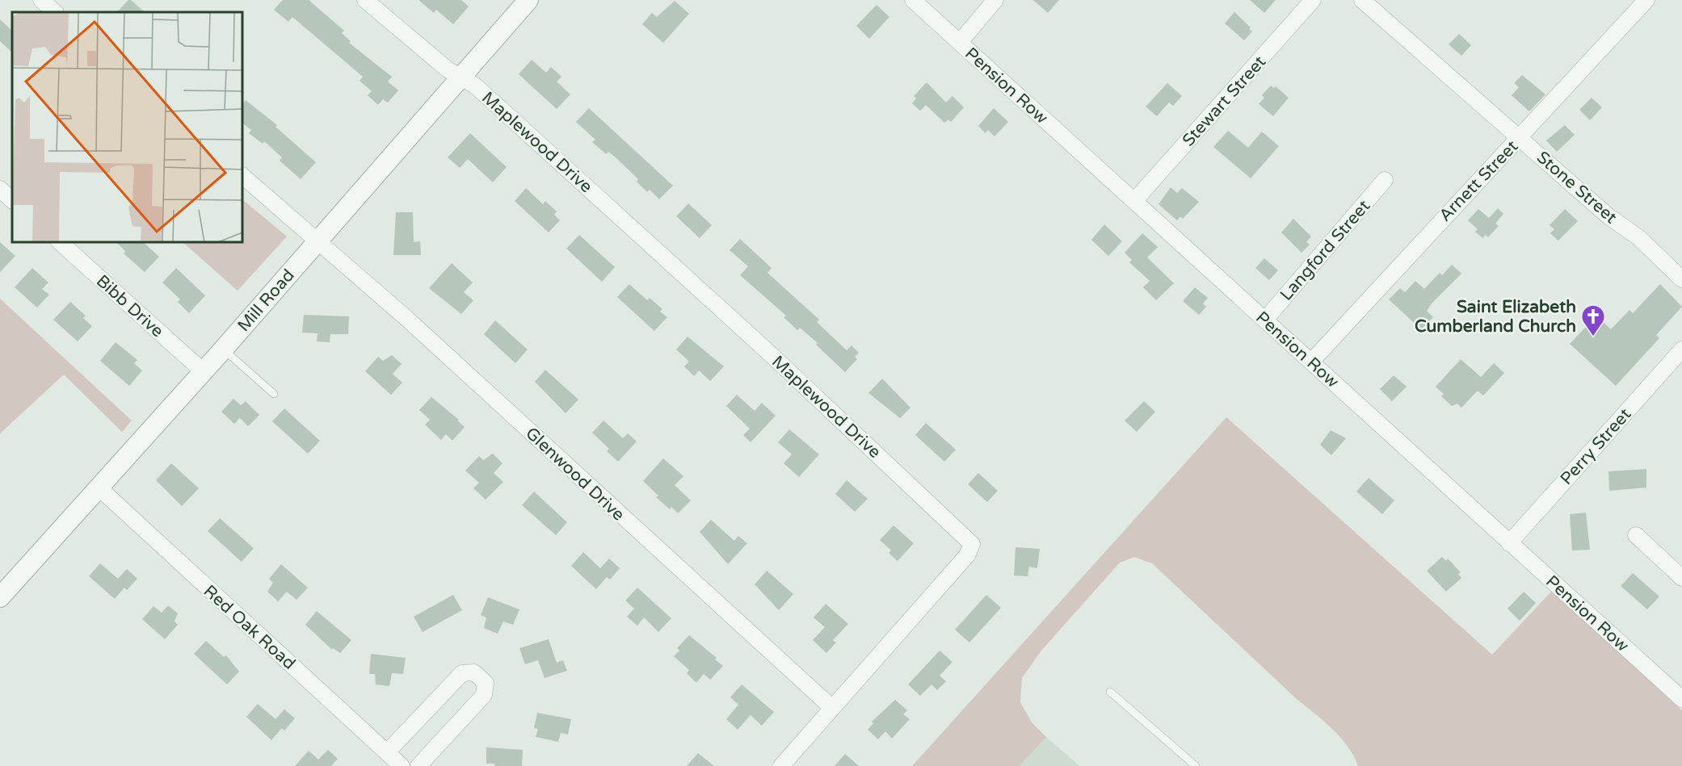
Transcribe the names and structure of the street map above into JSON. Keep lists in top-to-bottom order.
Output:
{
  "streets": {
    "street": [
      "Pension Row",
      "Stewart Street",
      "Maplewood Drive",
      "Arnett Street",
      "Stone Street",
      "Langford Street",
      "Mill Road",
      "Bibb Drive",
      "Perry Street",
      "Glenwood Drive",
      "Red Oak Road"
    ]
  },
  "crossings": [
    ["Pension Row", "Stewart Street"],
    ["Pension Row", "Arnett Street"],
    ["Pension Row", "Langford Street"],
    ["Pension Row", "Perry Street"],
    ["Maplewood Drive", "Mill Road"],
    ["Maplewood Drive", "Glenwood Drive"],
    ["Arnett Street", "Stone Street"],
    ["Mill Road", "Bibb Drive"],
    ["Mill Road", "Glenwood Drive"],
    ["Mill Road", "Red Oak Road"]
  ],
  "places": {
    "church": ["Saint Elizabeth Cumberland Church"]
  }
}
